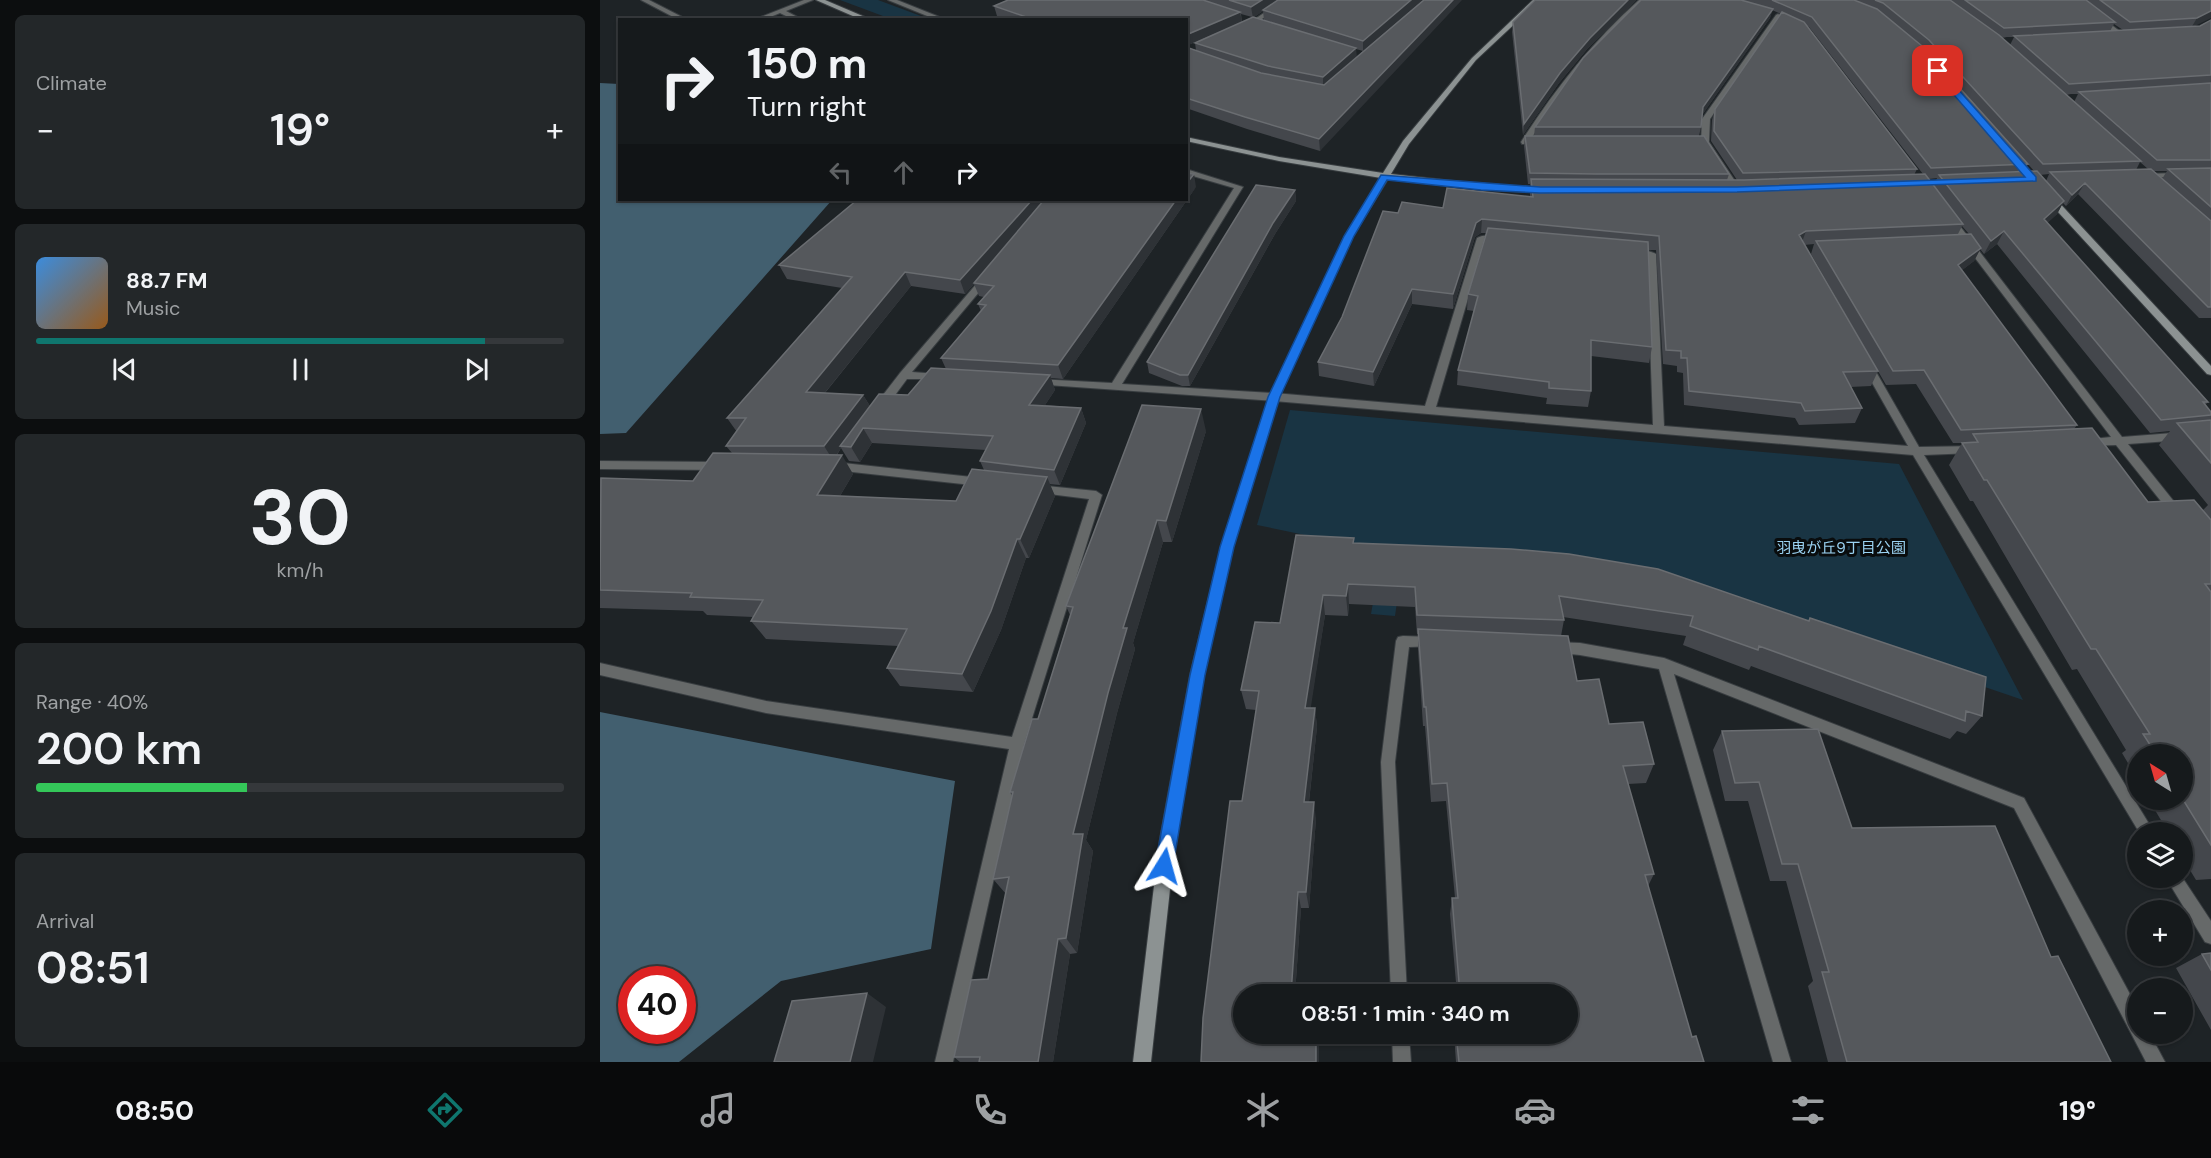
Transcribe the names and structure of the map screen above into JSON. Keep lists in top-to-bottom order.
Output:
{
  "parks": ["羽曳が丘9丁目公園"],
  "north": "top left",
  "page": {
    "tile": [
      "Climate",
      ["30", "km/h"],
      ["Range · 40%", "200 km"],
      ["Arrival", "08:51"]
    ],
    "turn": ["150 m", "Turn right"],
    "heat": ["−", "19°", "+"],
    "song": ["88.7 FM", "Music"],
    "map_buttons": ["+", "−"],
    "limit": "40",
    "trip": "08:51 · 1 min · 340 m",
    "tabs": ["08:50", "19°"]
  }
}
